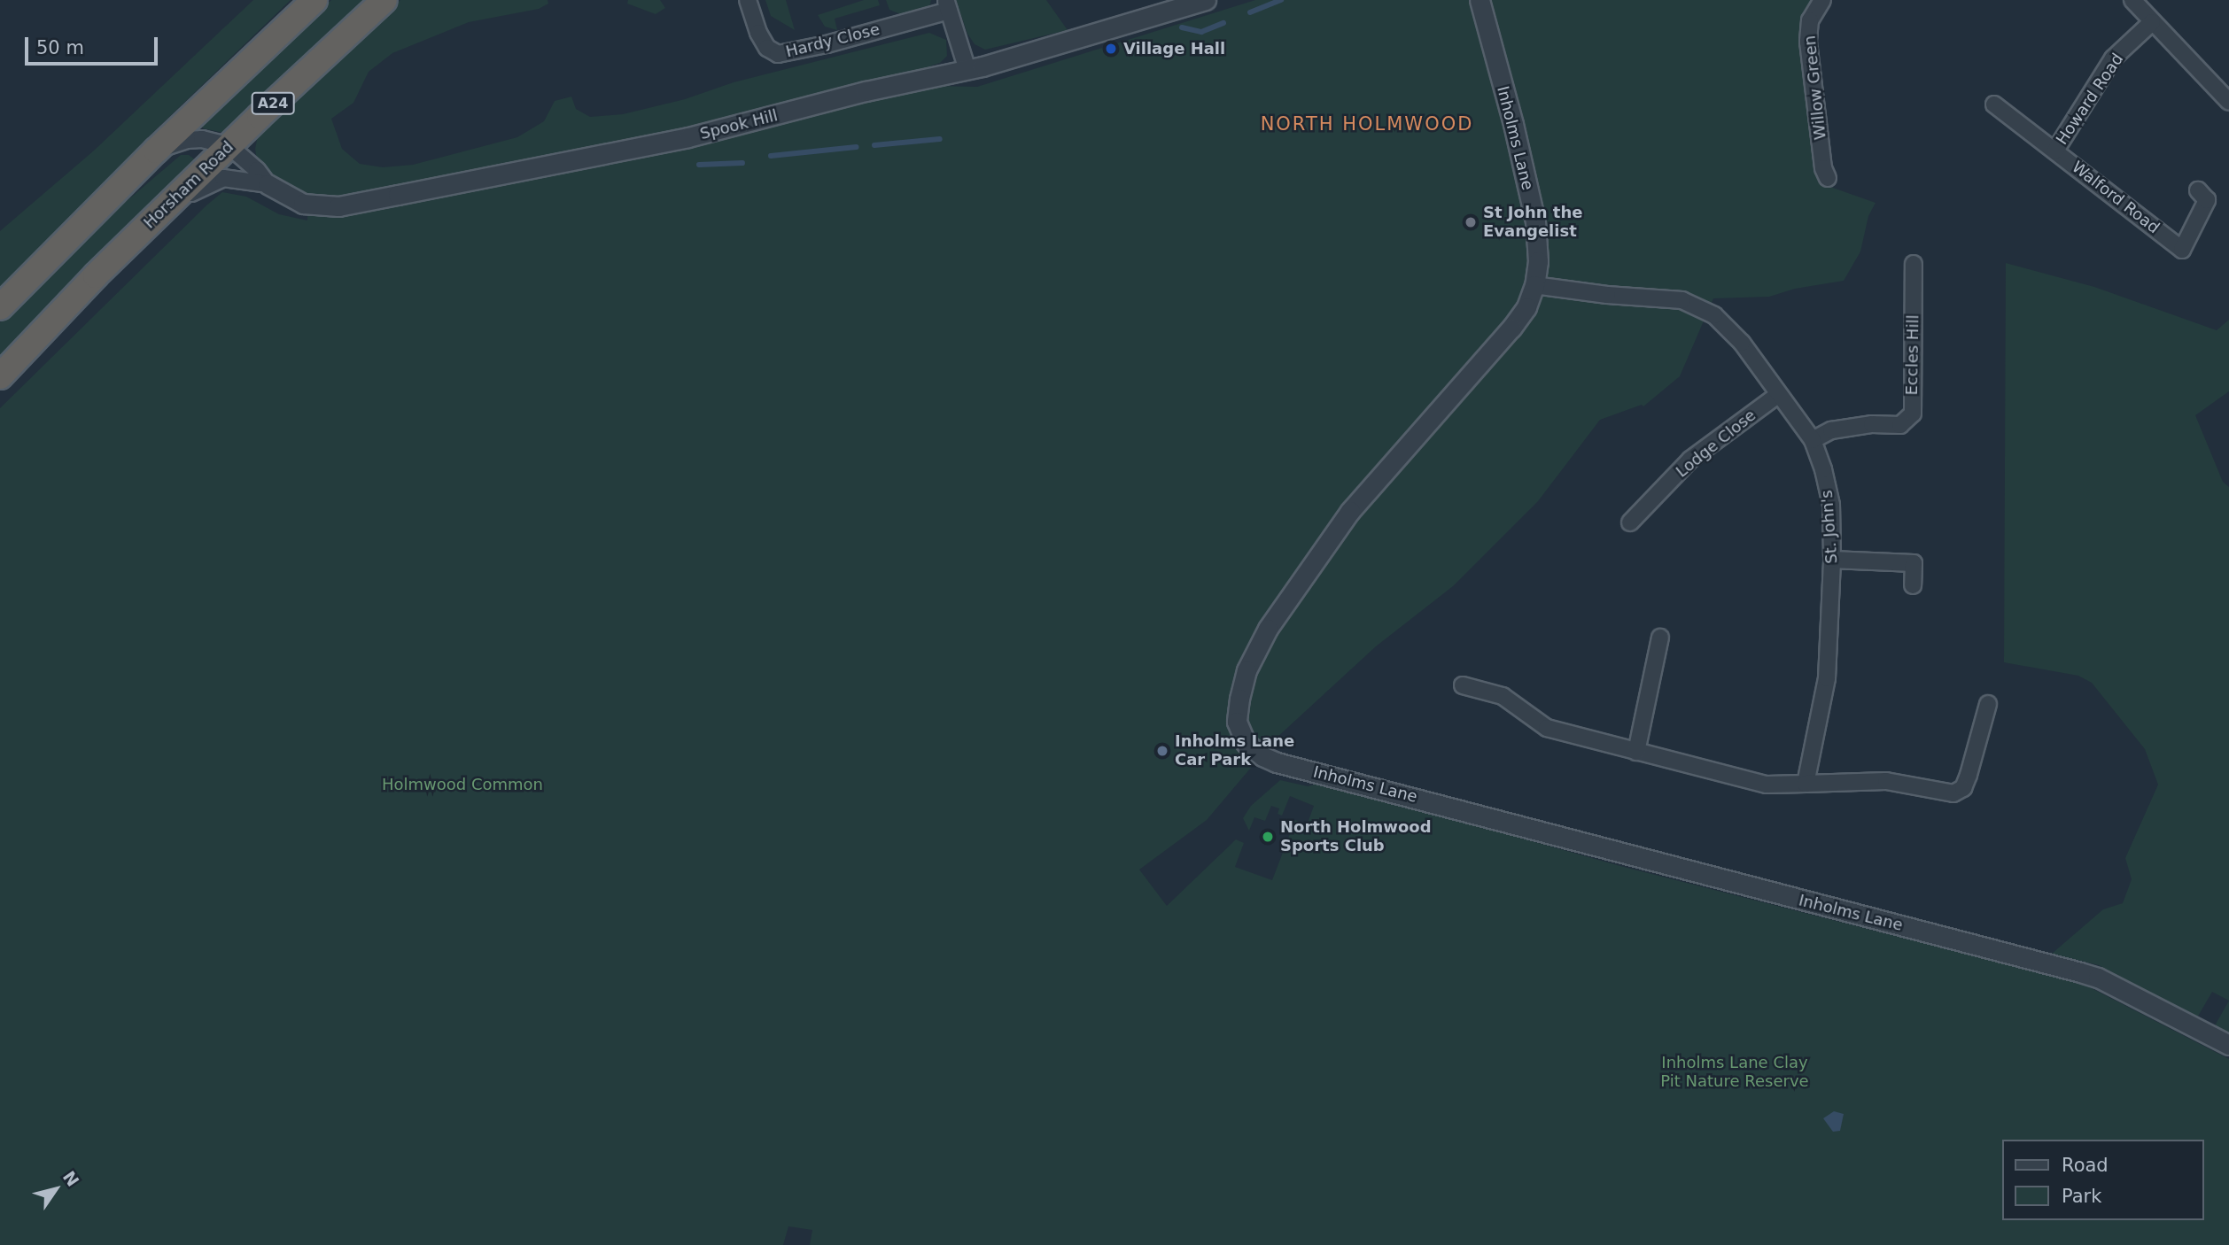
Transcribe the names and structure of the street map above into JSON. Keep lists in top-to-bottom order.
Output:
{
  "streets": {
    "highway": ["A24", "Horsham Road"],
    "street": [
      "Hardy Close",
      "Willow Green",
      "Howard Road",
      "Spook Hill",
      "Inholms Lane",
      "Walford Road",
      "Eccles Hill",
      "Lodge Close",
      "St. John's"
    ]
  },
  "crossings": [
    ["Howard Road", "Walford Road"],
    ["Spook Hill", "Horsham Road"],
    ["Inholms Lane", "St. John's"],
    ["Eccles Hill", "St. John's"],
    ["Lodge Close", "St. John's"]
  ],
  "districts": ["NORTH HOLMWOOD"],
  "parks": ["Holmwood Common", "Inholms Lane Clay Pit Nature Reserve"],
  "places": [
    "Village Hall",
    "St John the Evangelist",
    "Inholms Lane Car Park",
    "North Holmwood Sports Club"
  ],
  "legend": ["Road", "Park"],
  "scale_bar": "50 m",
  "north": "top right"
}
